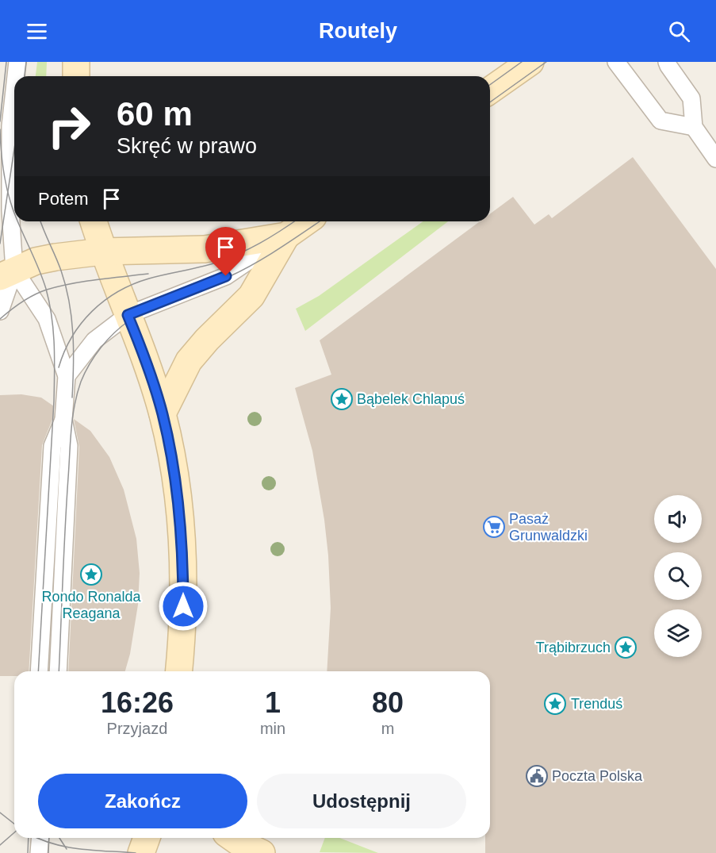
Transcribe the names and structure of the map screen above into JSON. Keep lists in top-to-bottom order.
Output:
{
  "places": {
    "place": [
      "Bąbelek Chlapuś",
      "Rondo Ronalda Reagana",
      "Trąbibrzuch",
      "Trenduś"
    ],
    "supermarket": ["Pasaż Grunwaldzki"],
    "public building": ["Poczta Polska"]
  },
  "page": {
    "header": "Routely",
    "turn": ["60 m", "Skręć w prawo"],
    "then": "Potem",
    "eta": [
      "16:26",
      "Przyjazd",
      "1",
      "min",
      "80",
      "m"
    ],
    "buttons": ["Zakończ", "Udostępnij"]
  }
}
